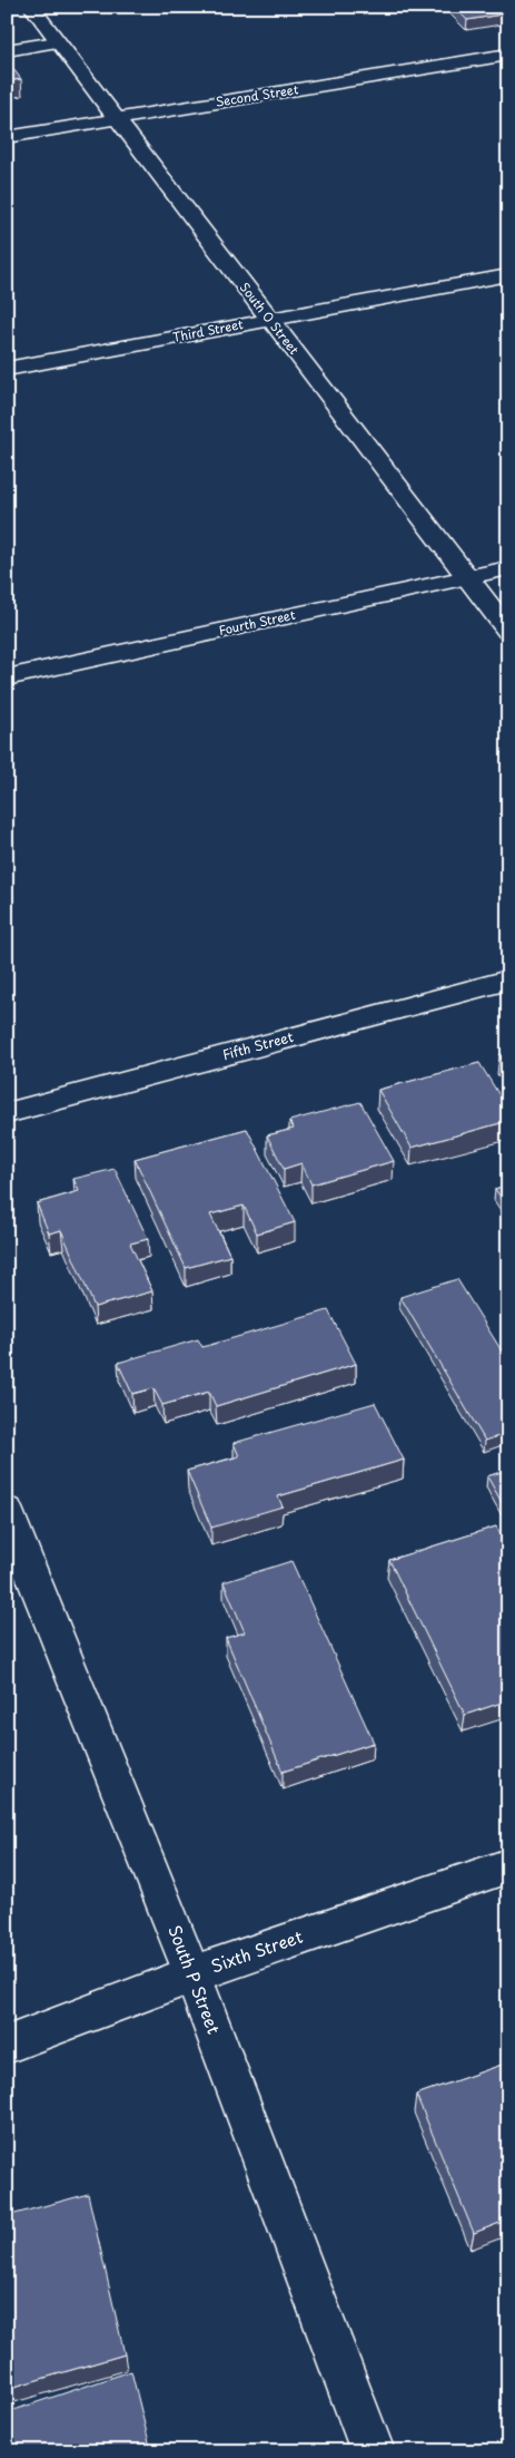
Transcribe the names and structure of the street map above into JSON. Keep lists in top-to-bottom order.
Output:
{
  "streets": {
    "street": [
      "Second Street",
      "South O Street",
      "Third Street",
      "Fourth Street",
      "Fifth Street",
      "Sixth Street",
      "South P Street"
    ]
  },
  "crossings": [
    ["Second Street", "South O Street"],
    ["South O Street", "Third Street"],
    ["South O Street", "Fourth Street"],
    ["Sixth Street", "South P Street"]
  ]
}
